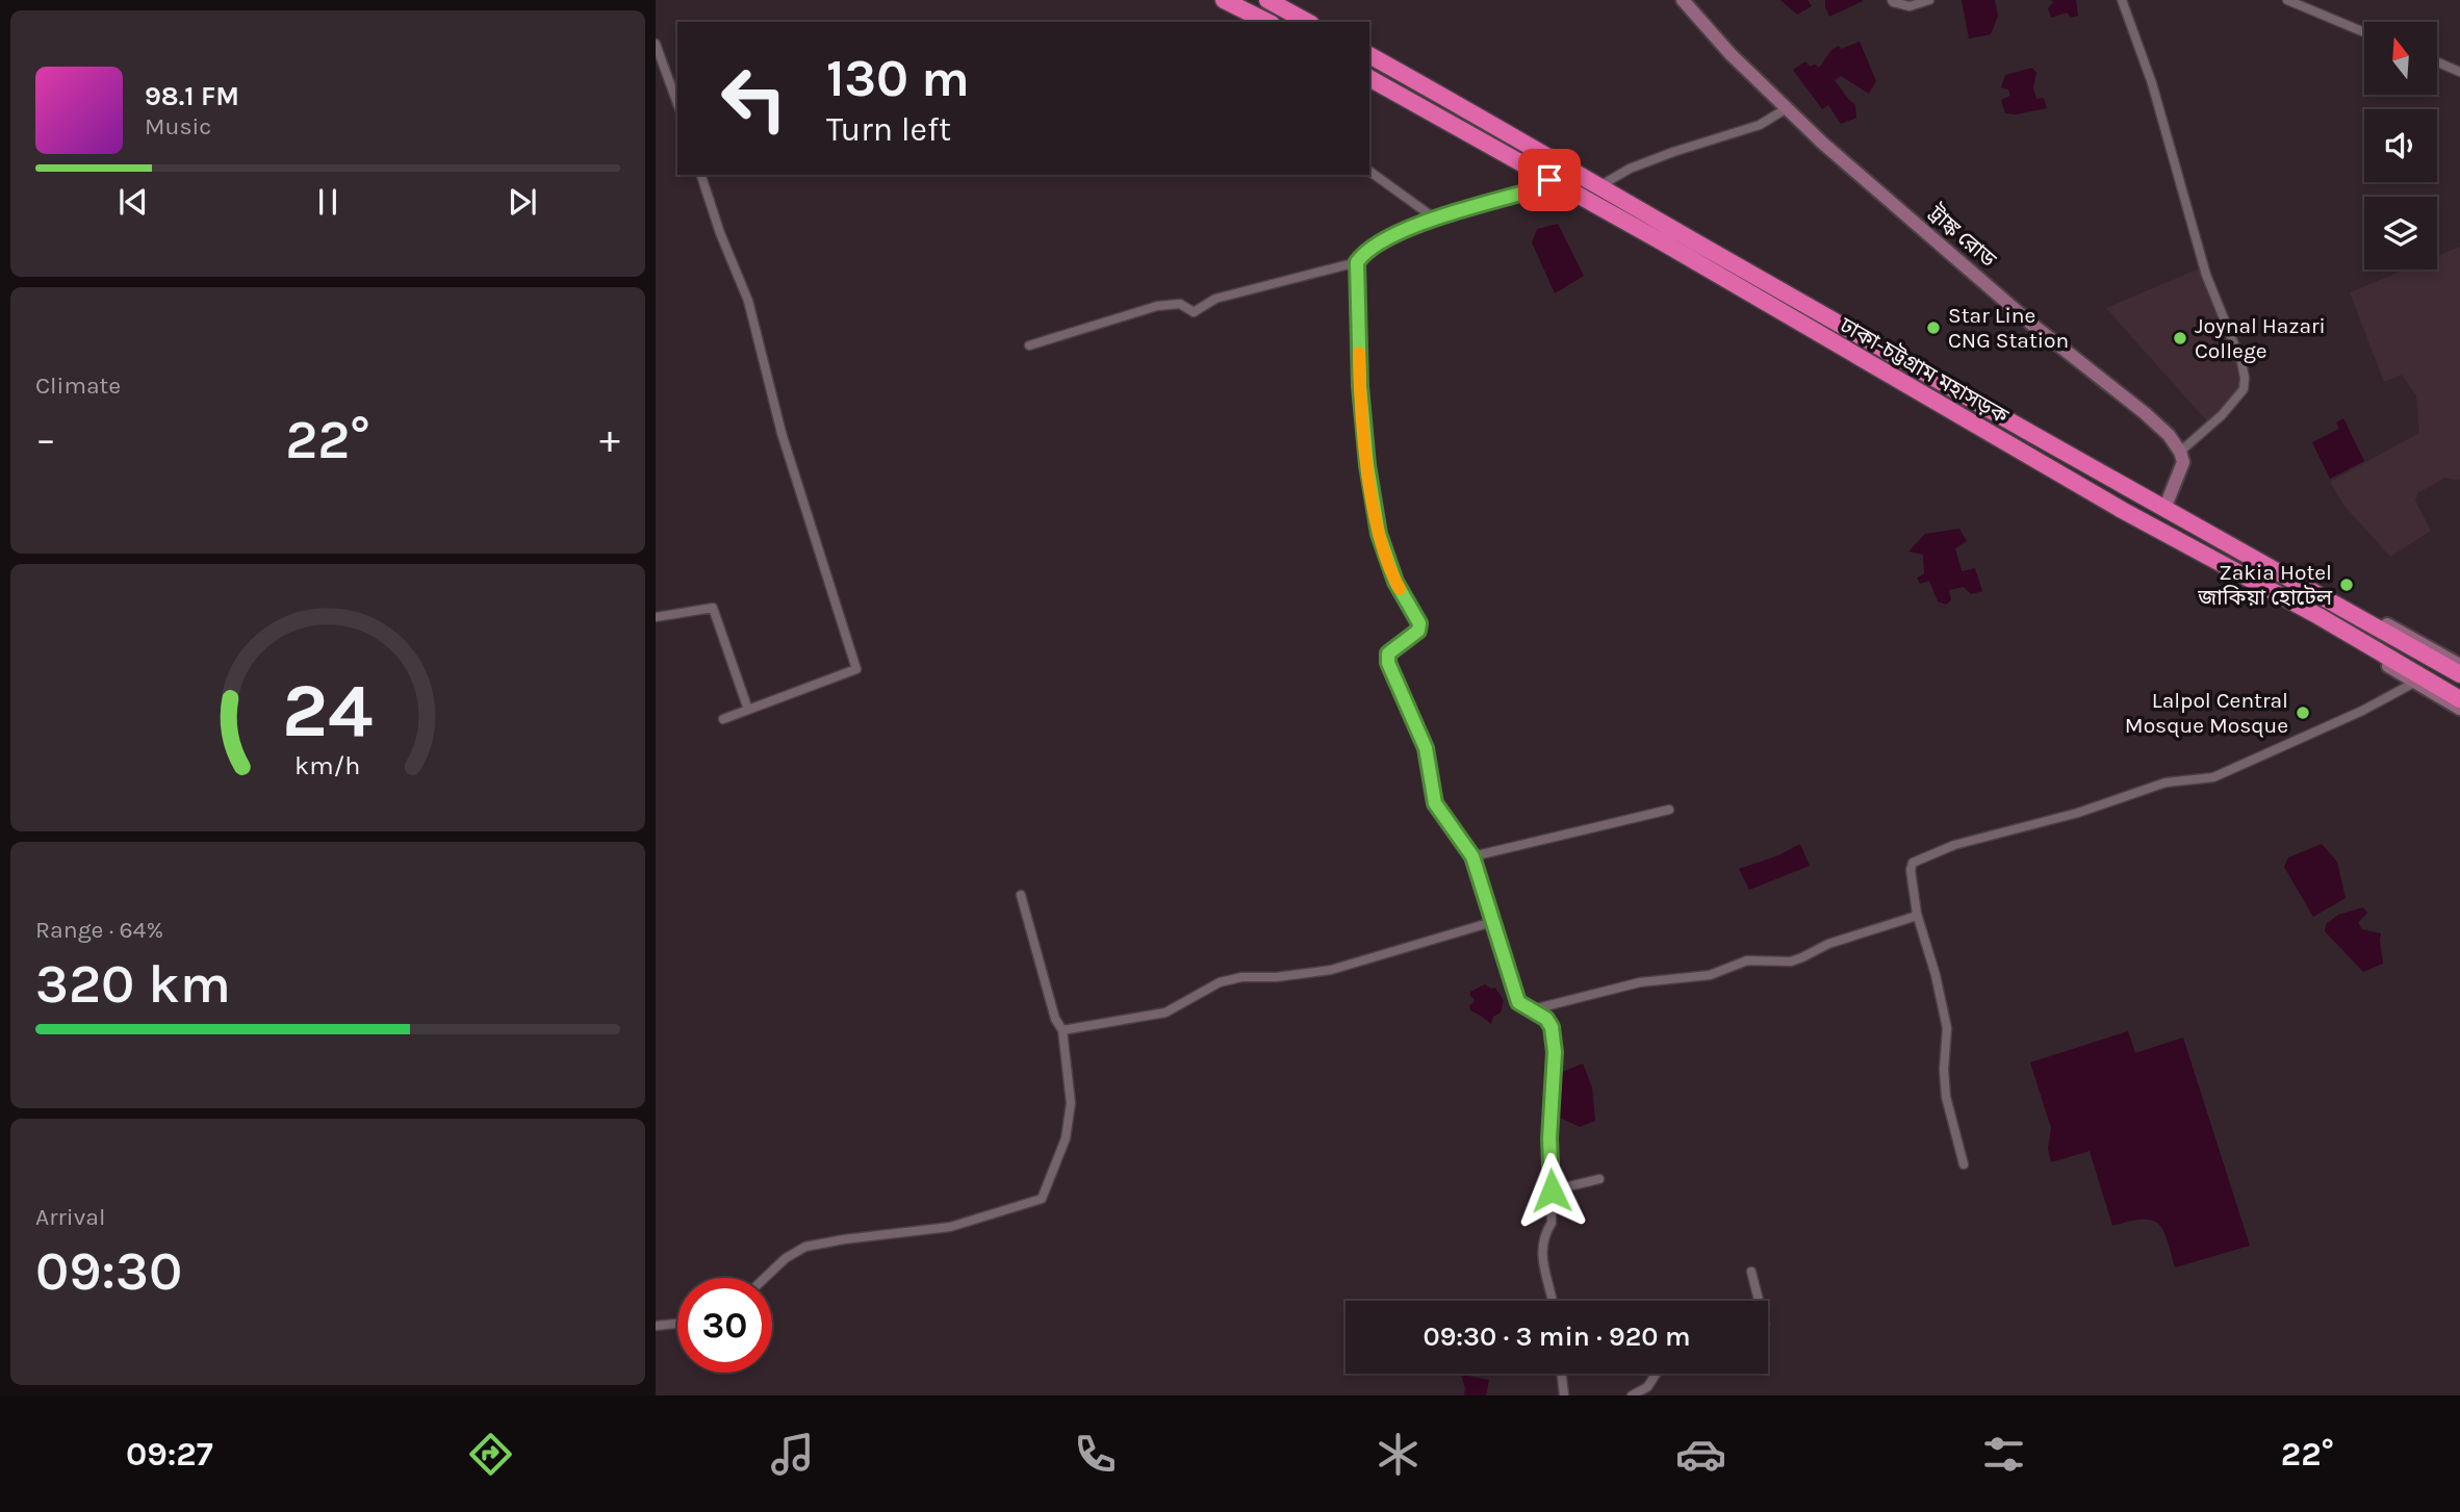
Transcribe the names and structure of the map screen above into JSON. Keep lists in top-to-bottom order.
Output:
{
  "streets": {
    "highway": ["ঢাকা-চট্টগ্রাম মহাসড়ক"],
    "main road": ["ট্রাঙ্ক রোড"]
  },
  "places": [
    "Star Line CNG Station",
    "Joynal Hazari College",
    "Zakia Hotel জাকিয়া হোটেল",
    "Lalpol Central Mosque Mosque"
  ],
  "north": "top",
  "page": {
    "turn": ["130 m", "Turn left"],
    "song": ["98.1 FM", "Music"],
    "tile": [
      "Climate",
      ["Range · 64%", "320 km"],
      ["Arrival", "09:30"]
    ],
    "heat": ["−", "22°", "+"],
    "limit": "30",
    "trip": "09:30 · 3 min · 920 m",
    "tabs": ["09:27", "22°"],
    "gauge": ["24", "km/h"]
  }
}
